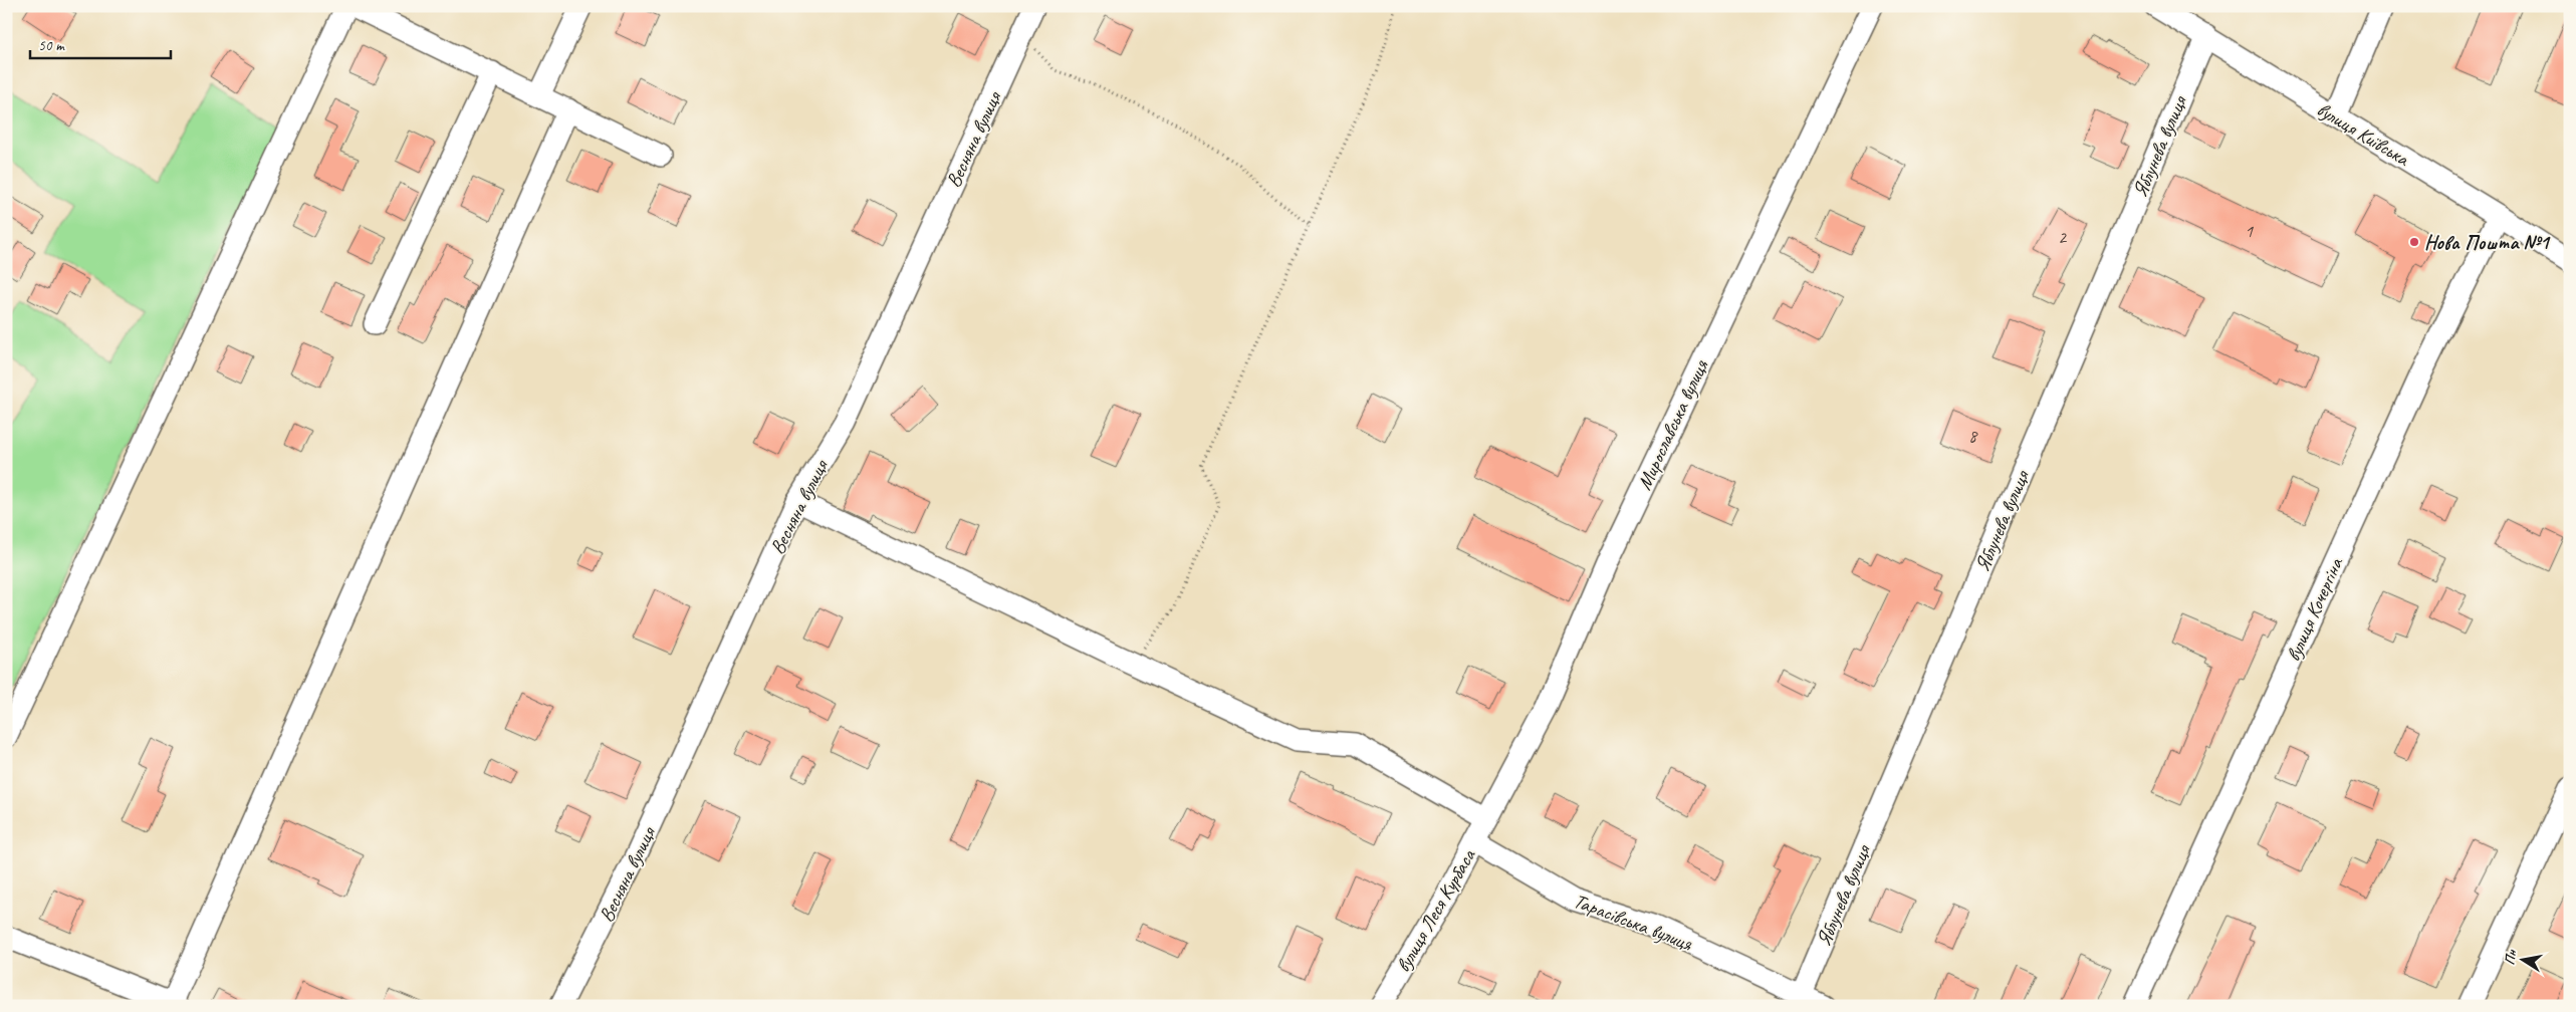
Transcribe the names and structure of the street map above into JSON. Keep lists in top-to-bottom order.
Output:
{
  "streets": {
    "street": [
      "вулиця Київська",
      "Весняна вулиця",
      "Яблунева вулиця",
      "Мирославська вулиця",
      "вулиця Кочергіна",
      "вулиця Леся Курбаса",
      "Тарасівська вулиця"
    ]
  },
  "crossings": [
    ["вулиця Київська", "Яблунева вулиця"],
    ["вулиця Київська", "вулиця Кочергіна"],
    ["Яблунева вулиця", "Тарасівська вулиця"],
    ["Мирославська вулиця", "вулиця Леся Курбаса"],
    ["Мирославська вулиця", "Тарасівська вулиця"],
    ["вулиця Леся Курбаса", "Тарасівська вулиця"]
  ],
  "places": ["Нова Пошта №1"],
  "house_numbers": ["1", "2", "8"],
  "scale_bar": "50 m",
  "north": "left"
}
